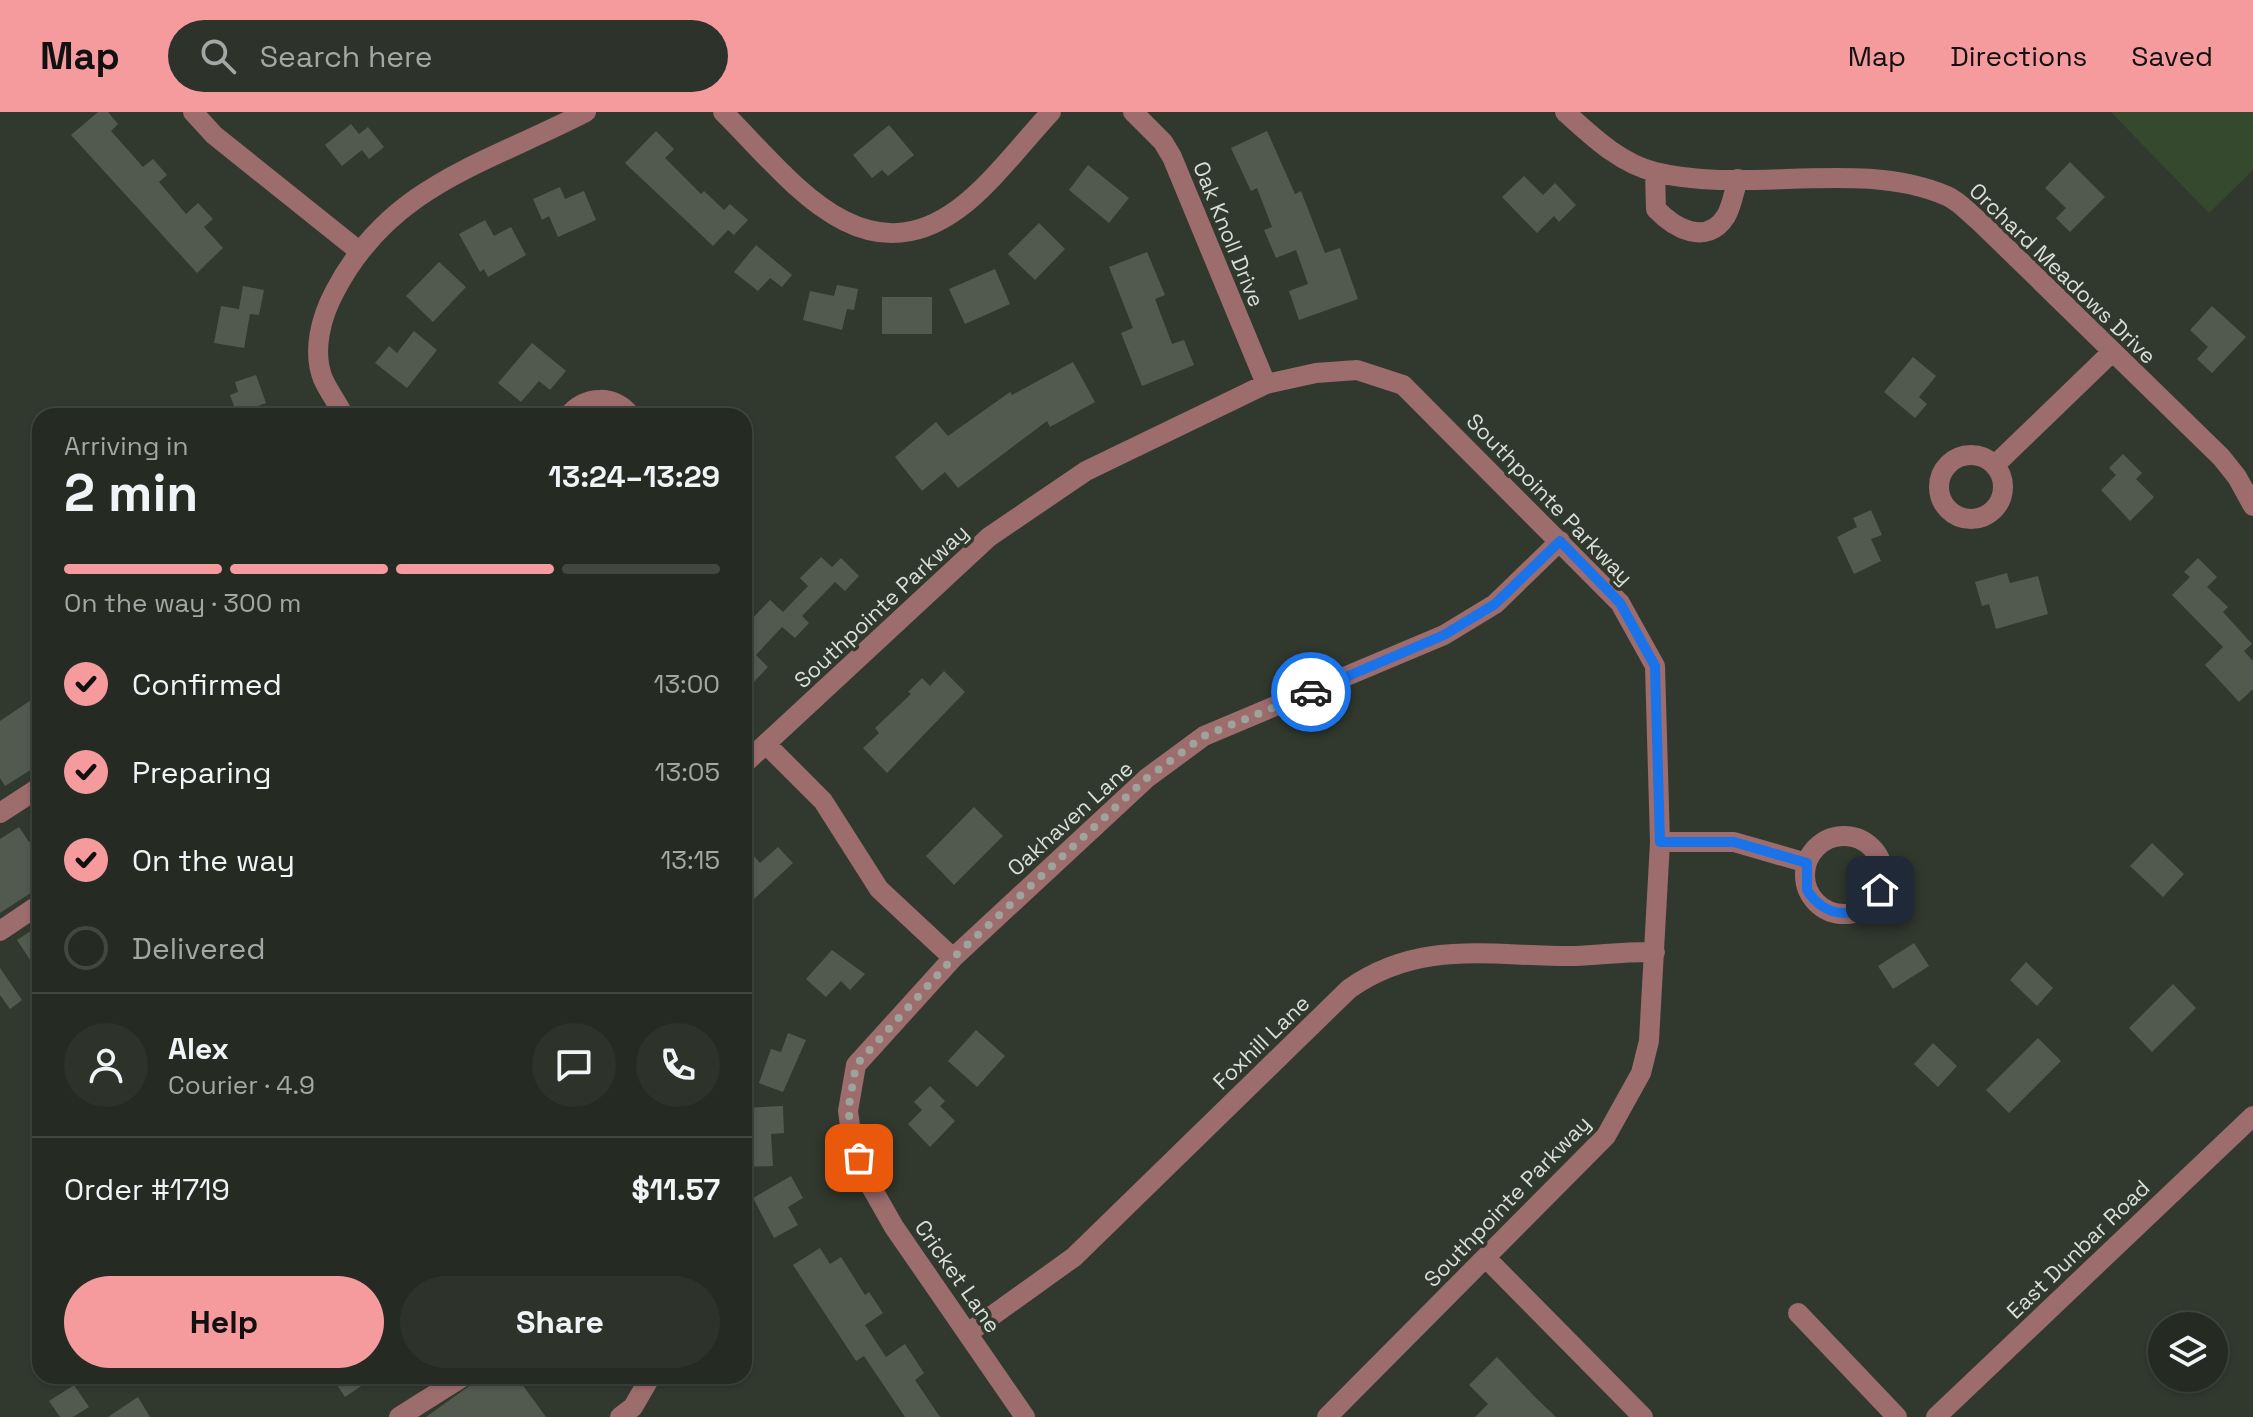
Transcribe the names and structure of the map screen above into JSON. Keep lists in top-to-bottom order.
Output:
{
  "streets": {
    "street": [
      "Oak Knoll Drive",
      "Orchard Meadows Drive",
      "Southpointe Parkway",
      "Oakhaven Lane",
      "Foxhill Lane",
      "East Dunbar Road",
      "Cricket Lane"
    ]
  },
  "crossings": [
    ["Oak Knoll Drive", "Southpointe Parkway"],
    ["Southpointe Parkway", "Oakhaven Lane"],
    ["Southpointe Parkway", "Foxhill Lane"],
    ["Oakhaven Lane", "Cricket Lane"],
    ["Foxhill Lane", "Cricket Lane"]
  ],
  "page": {
    "header": "Map",
    "search": "Search here",
    "nav": ["Map", "Directions", "Saved"],
    "heading": ["2 min", "Arriving in", "13:24–13:29"],
    "panel": [
      "Alex",
      "Courier · 4.9",
      "Order #1719",
      "$11.57"
    ],
    "bar": "On the way · 300 m",
    "list": [
      ["Confirmed", "13:00"],
      ["Preparing", "13:05"],
      ["On the way", "13:15"],
      "Delivered"
    ],
    "buttons": ["Help", "Share"]
  }
}
